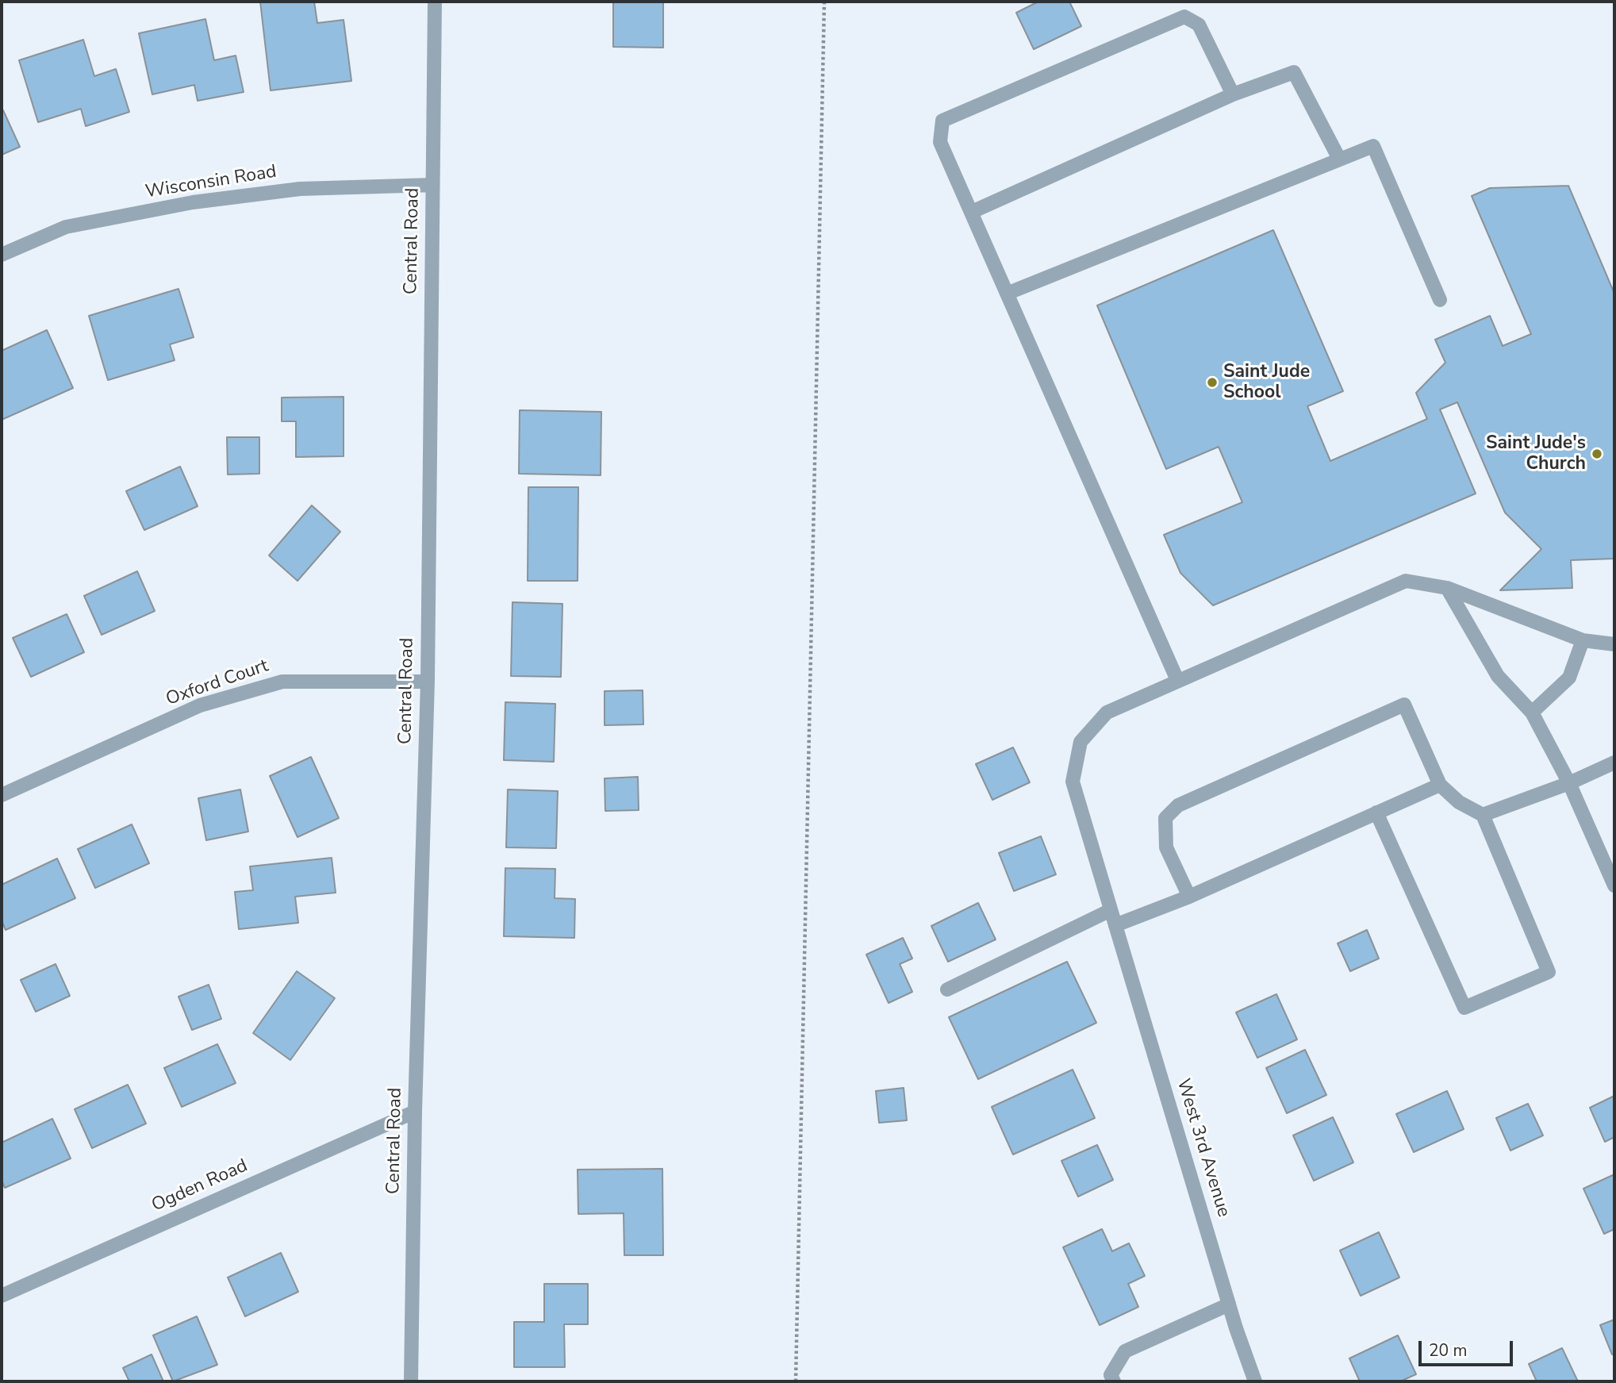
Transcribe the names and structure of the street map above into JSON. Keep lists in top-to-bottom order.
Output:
{
  "streets": {
    "street": [
      "Wisconsin Road",
      "Central Road",
      "Oxford Court",
      "West 3rd Avenue",
      "Ogden Road"
    ]
  },
  "crossings": [
    ["Wisconsin Road", "Central Road"],
    ["Central Road", "Oxford Court"],
    ["Central Road", "Ogden Road"]
  ],
  "places": ["Saint Jude School", "Saint Jude's Church"],
  "scale_bar": "20 m"
}
